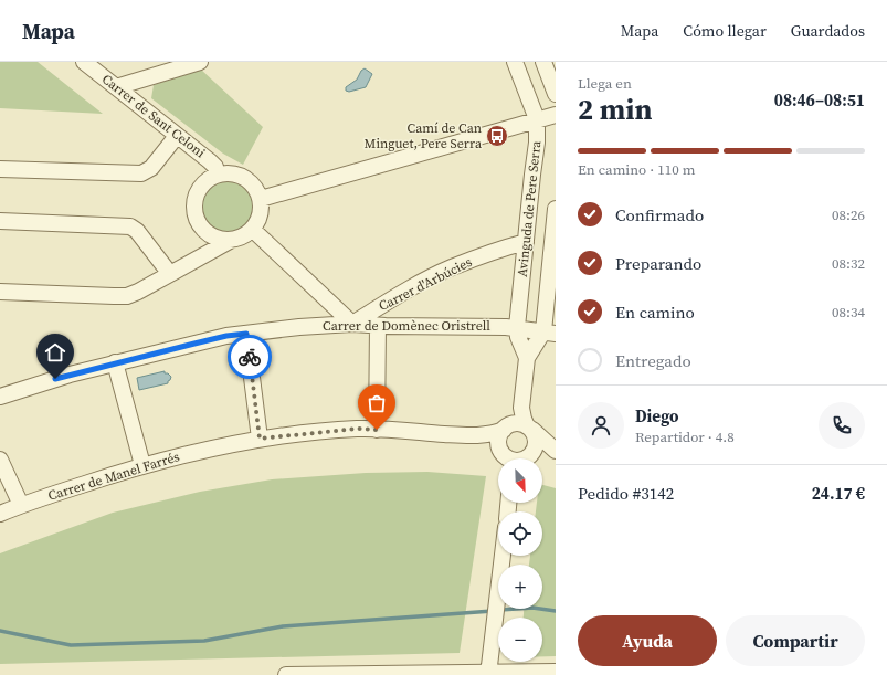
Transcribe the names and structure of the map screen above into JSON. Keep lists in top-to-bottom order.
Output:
{
  "streets": {
    "street": [
      "Carrer de Sant Celoni",
      "Avinguda de Pere Serra",
      "Carrer d'Arbúcies",
      "Carrer de Domènec Oristrell",
      "Carrer de Manel Farrés"
    ]
  },
  "crossings": [
    ["Avinguda de Pere Serra", "Carrer d'Arbúcies"],
    ["Avinguda de Pere Serra", "Carrer de Domènec Oristrell"],
    ["Carrer d'Arbúcies", "Carrer de Domènec Oristrell"]
  ],
  "places": {
    "bus stop": ["Camí de Can Minguet, Pere Serra"]
  },
  "north": "bottom right",
  "page": {
    "header": "Mapa",
    "nav": ["Mapa", "Cómo llegar", "Guardados"],
    "heading": ["2 min", "Llega en", "08:46–08:51"],
    "panel": [
      "Diego",
      "Repartidor · 4.8",
      "Pedido #3142",
      "24.17 €"
    ],
    "bar": "En camino · 110 m",
    "list": [
      ["Confirmado", "08:26"],
      ["Preparando", "08:32"],
      ["En camino", "08:34"],
      "Entregado"
    ],
    "map_buttons": ["+", "−"],
    "buttons": ["Ayuda", "Compartir"]
  }
}
